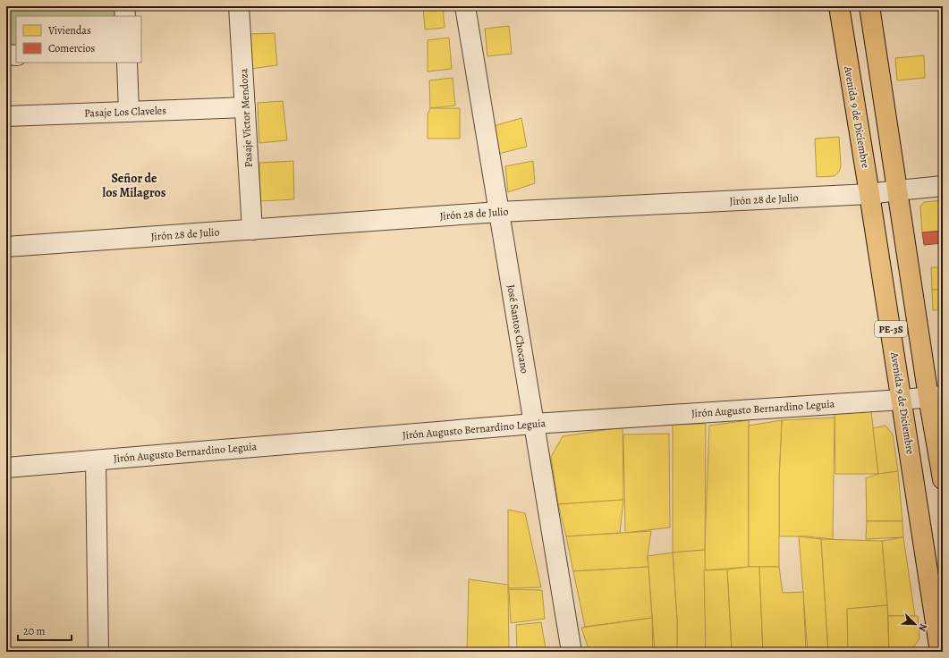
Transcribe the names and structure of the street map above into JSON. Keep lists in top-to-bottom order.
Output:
{
  "streets": {
    "main road": ["Avenida 9 de Diciembre", "PE-3S"],
    "street": [
      "Pasaje Los Claveles",
      "Pasaje Víctor Mendoza",
      "Jirón 28 de Julio",
      "José Santos Chocano",
      "Jirón Augusto Bernardino Leguia"
    ]
  },
  "crossings": [
    ["Pasaje Los Claveles", "Pasaje Víctor Mendoza"],
    ["Avenida 9 de Diciembre", "Jirón 28 de Julio"],
    ["Avenida 9 de Diciembre", "Jirón Augusto Bernardino Leguia"],
    ["Pasaje Víctor Mendoza", "Jirón 28 de Julio"],
    ["Jirón 28 de Julio", "José Santos Chocano"],
    ["Jirón 28 de Julio", "PE-3S"],
    ["José Santos Chocano", "Jirón Augusto Bernardino Leguia"],
    ["PE-3S", "Jirón Augusto Bernardino Leguia"]
  ],
  "districts": ["Señor de los Milagros"],
  "legend": ["Viviendas", "Comercios"],
  "scale_bar": "20 m",
  "north": "bottom right"
}
